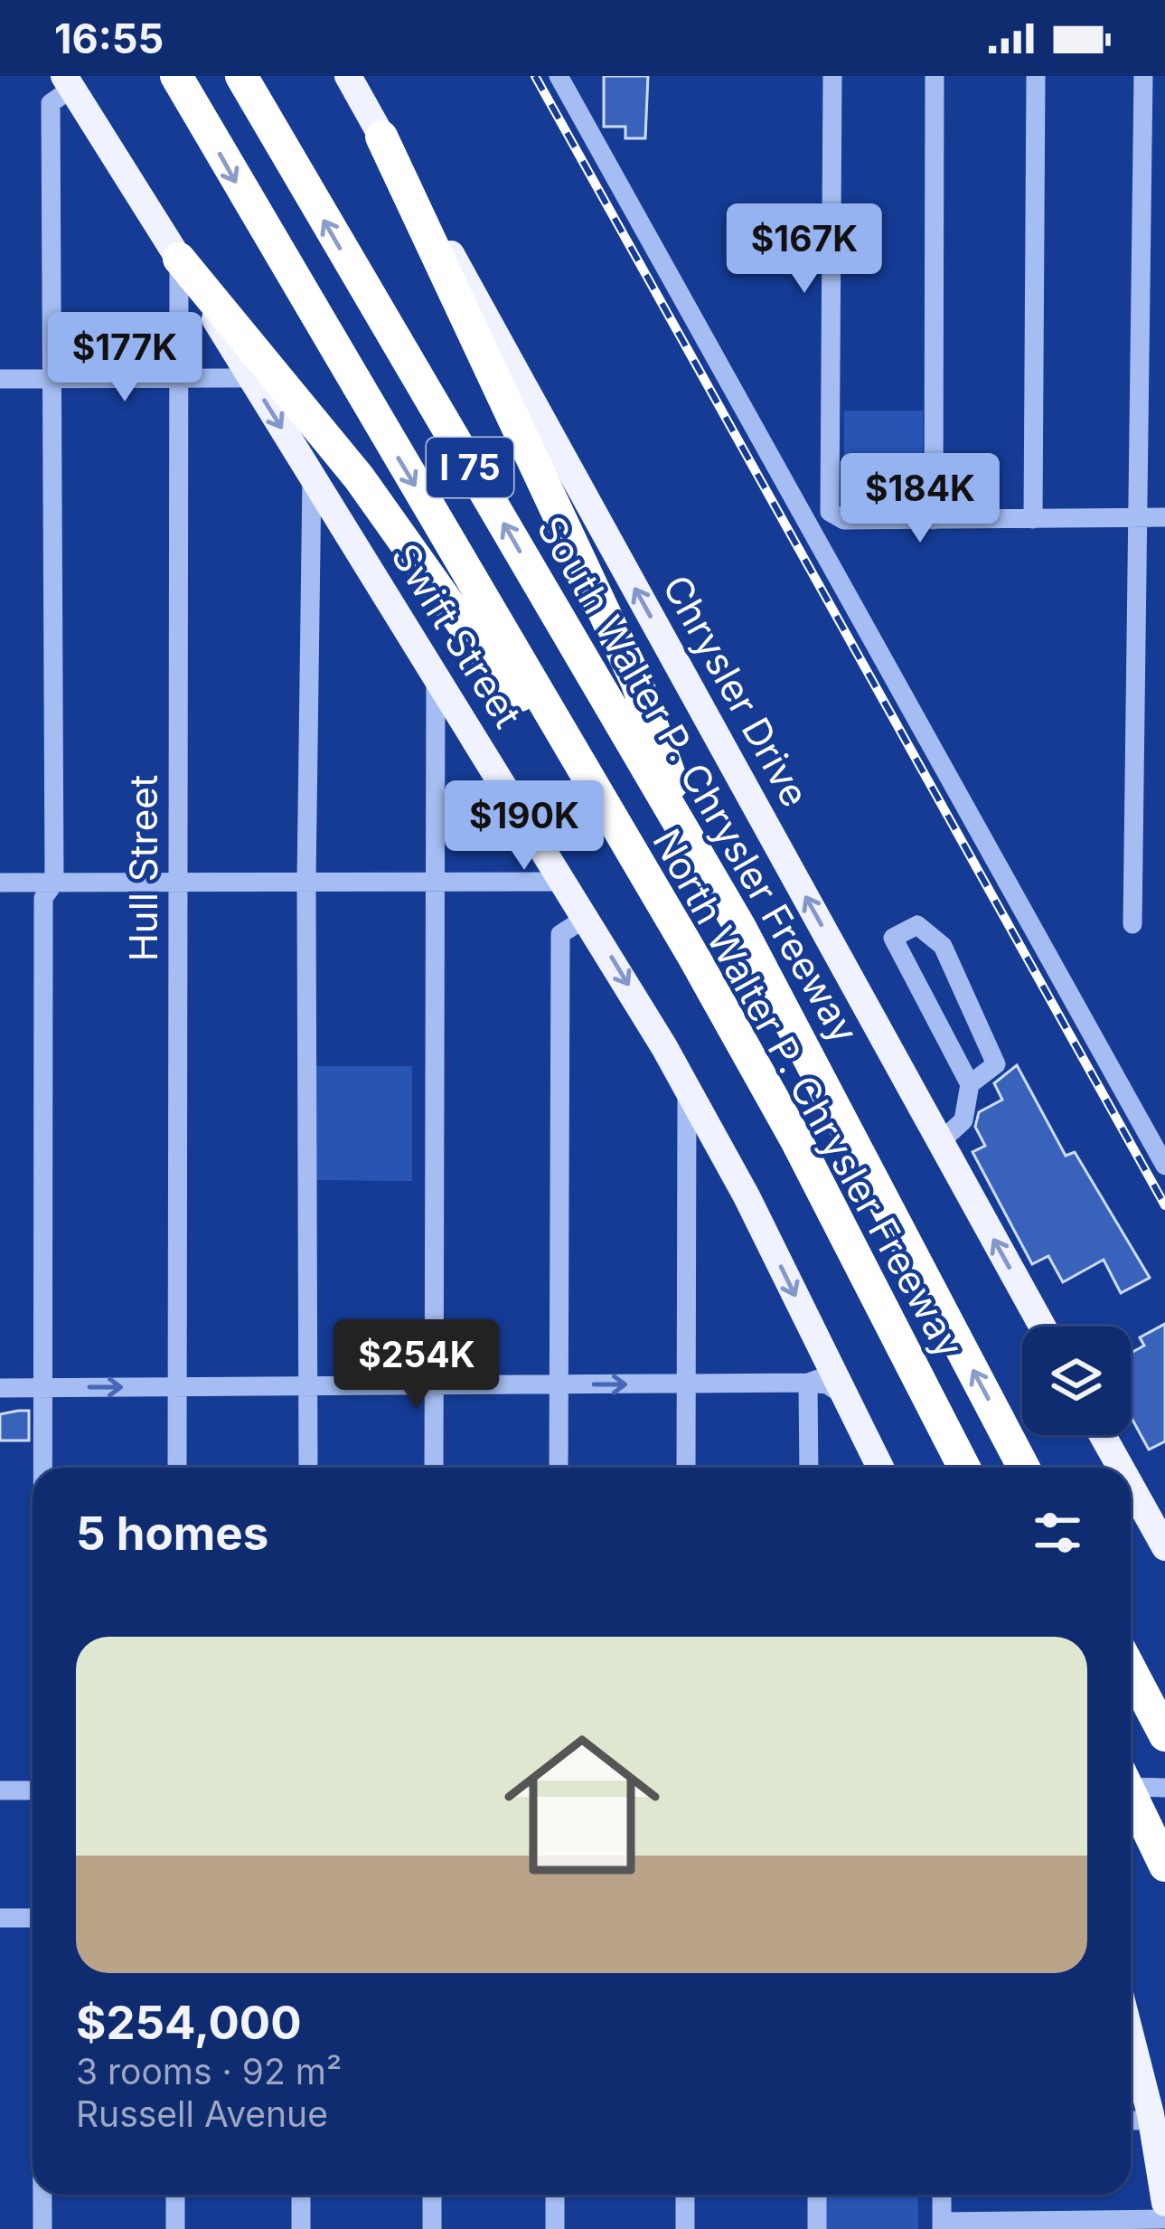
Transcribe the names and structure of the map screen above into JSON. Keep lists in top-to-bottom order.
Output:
{
  "streets": {
    "highway": ["I 75", "South Walter P. Chrysler Freeway", "North Walter P. Chrysler Freeway"],
    "main road": ["Swift Street", "Chrysler Drive"],
    "street": ["Hull Street"]
  },
  "crossings": [
    ["Swift Street", "Hull Street"]
  ],
  "one_way": ["Swift Street", "Chrysler Drive"],
  "page": {
    "status": "16:55",
    "price": [
      "$167K",
      "$177K",
      "$184K",
      "$190K",
      "$254K"
    ],
    "heading": "5 homes",
    "list": [
      {
        "name": "$254,000",
        "note": "3 rooms · 92 m² · Russell Avenue"
      }
    ]
  }
}
